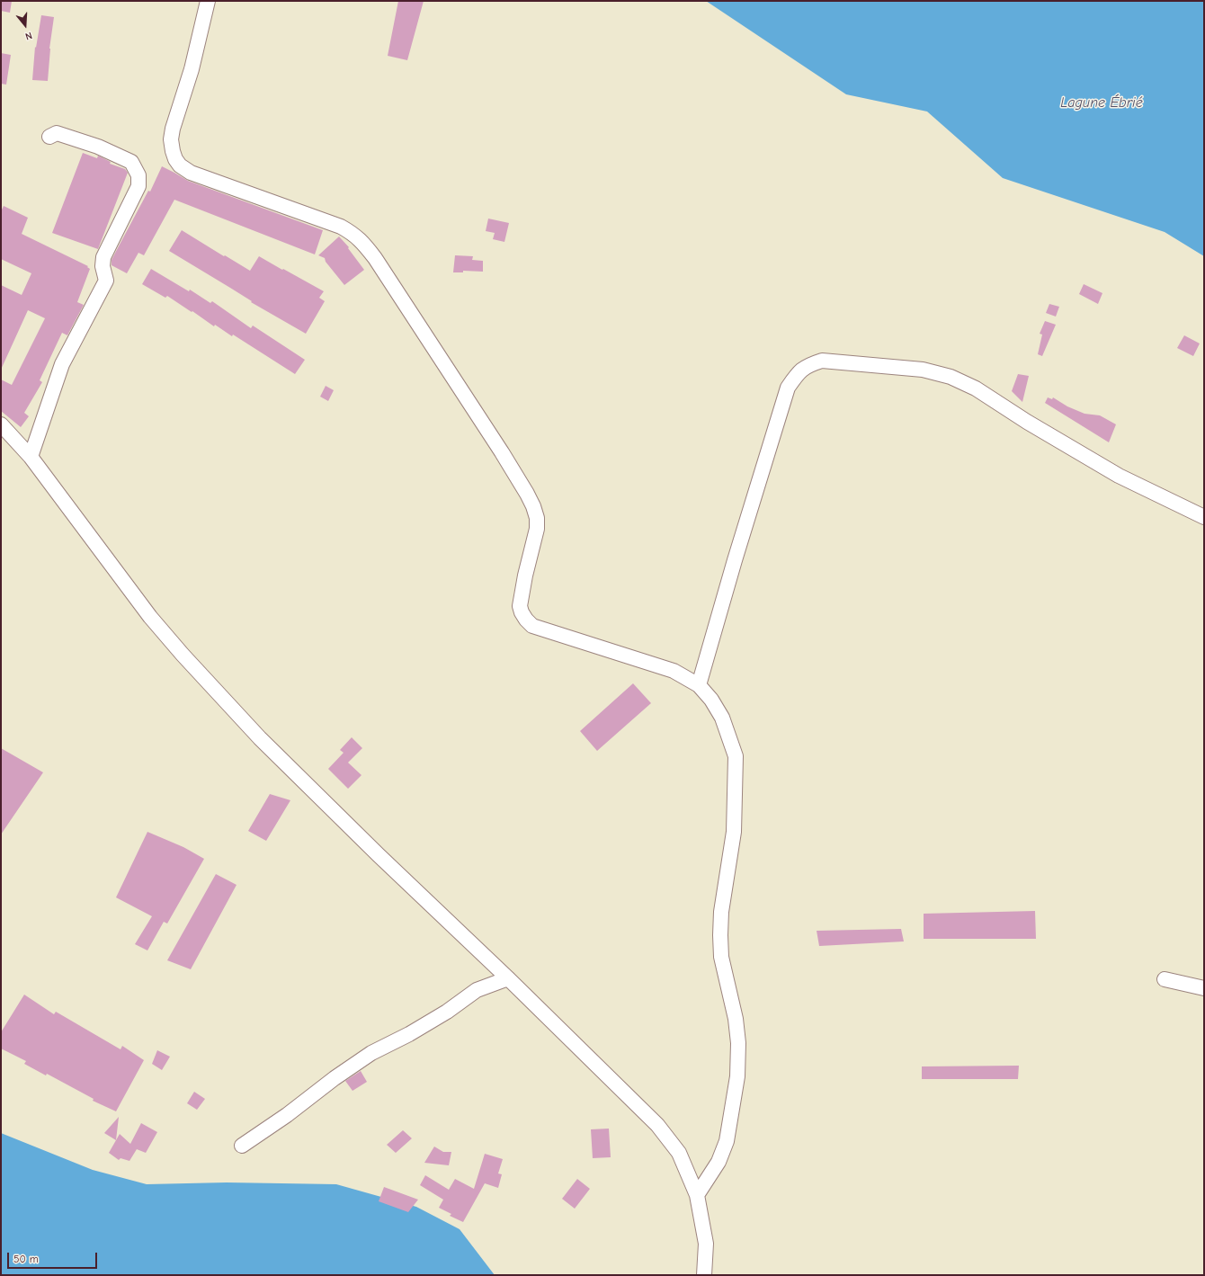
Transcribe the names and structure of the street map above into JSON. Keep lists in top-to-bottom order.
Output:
{
  "water": ["Lagune Ébrié"],
  "scale_bar": "50 m",
  "north": "bottom"
}
